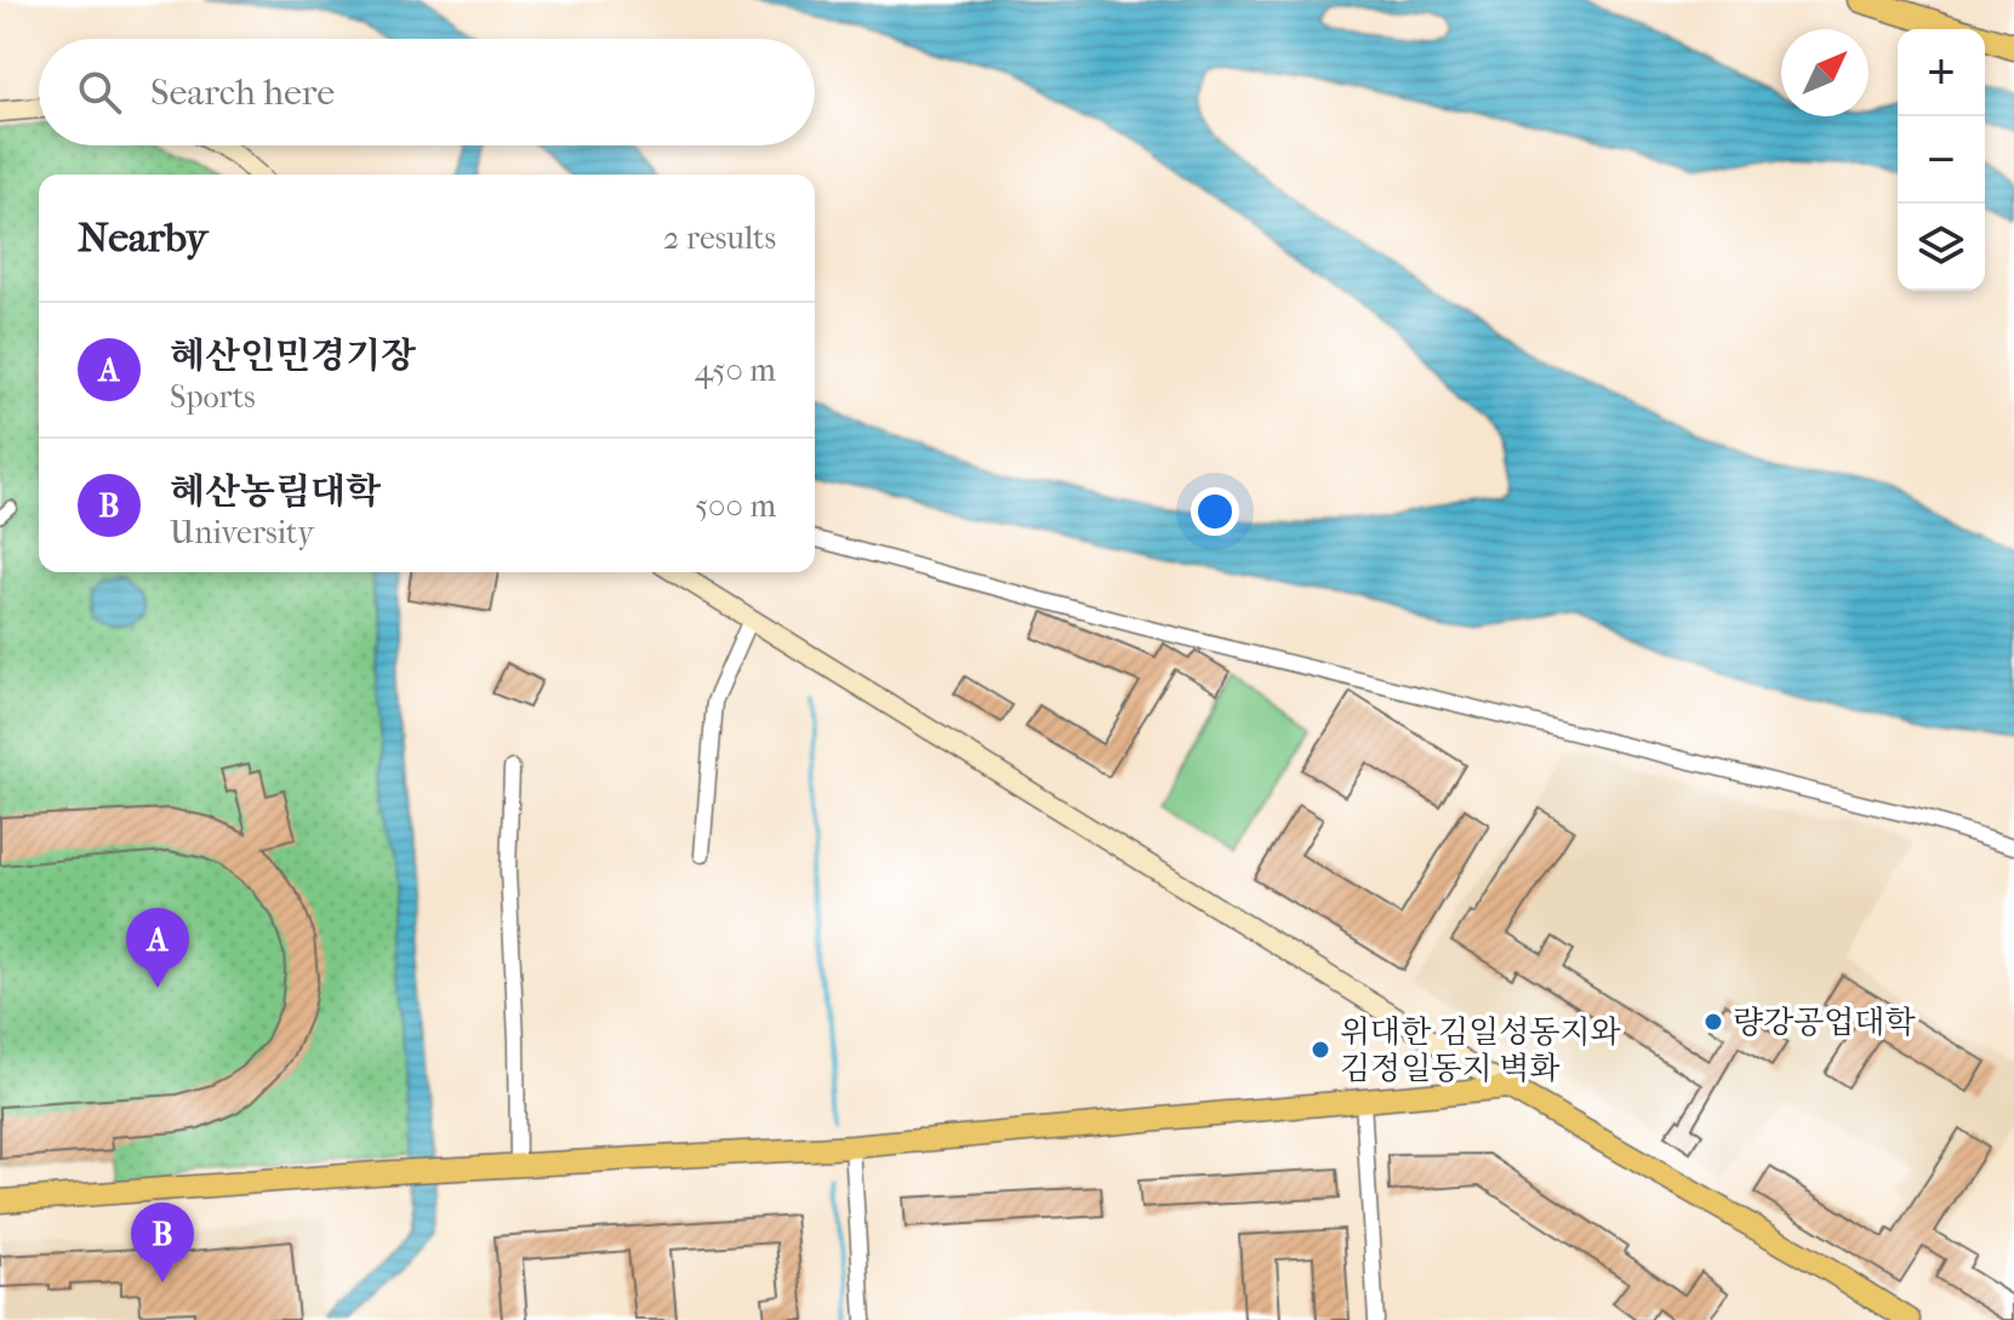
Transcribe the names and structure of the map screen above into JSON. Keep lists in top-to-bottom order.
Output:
{
  "places": ["량강공업대학", "위대한 김일성동지와 김정일동지 벽화"],
  "north": "top right",
  "page": {
    "map_buttons": ["+", "−"],
    "search": "Search here",
    "heading": ["Nearby", "2 results"],
    "list": [
      {
        "mark": "A",
        "name": "혜산인민경기장",
        "note": "Sports",
        "value": "450 m"
      },
      {
        "mark": "B",
        "name": "혜산농림대학",
        "note": "University",
        "value": "500 m"
      }
    ],
    "pins": ["A", "B"]
  }
}
